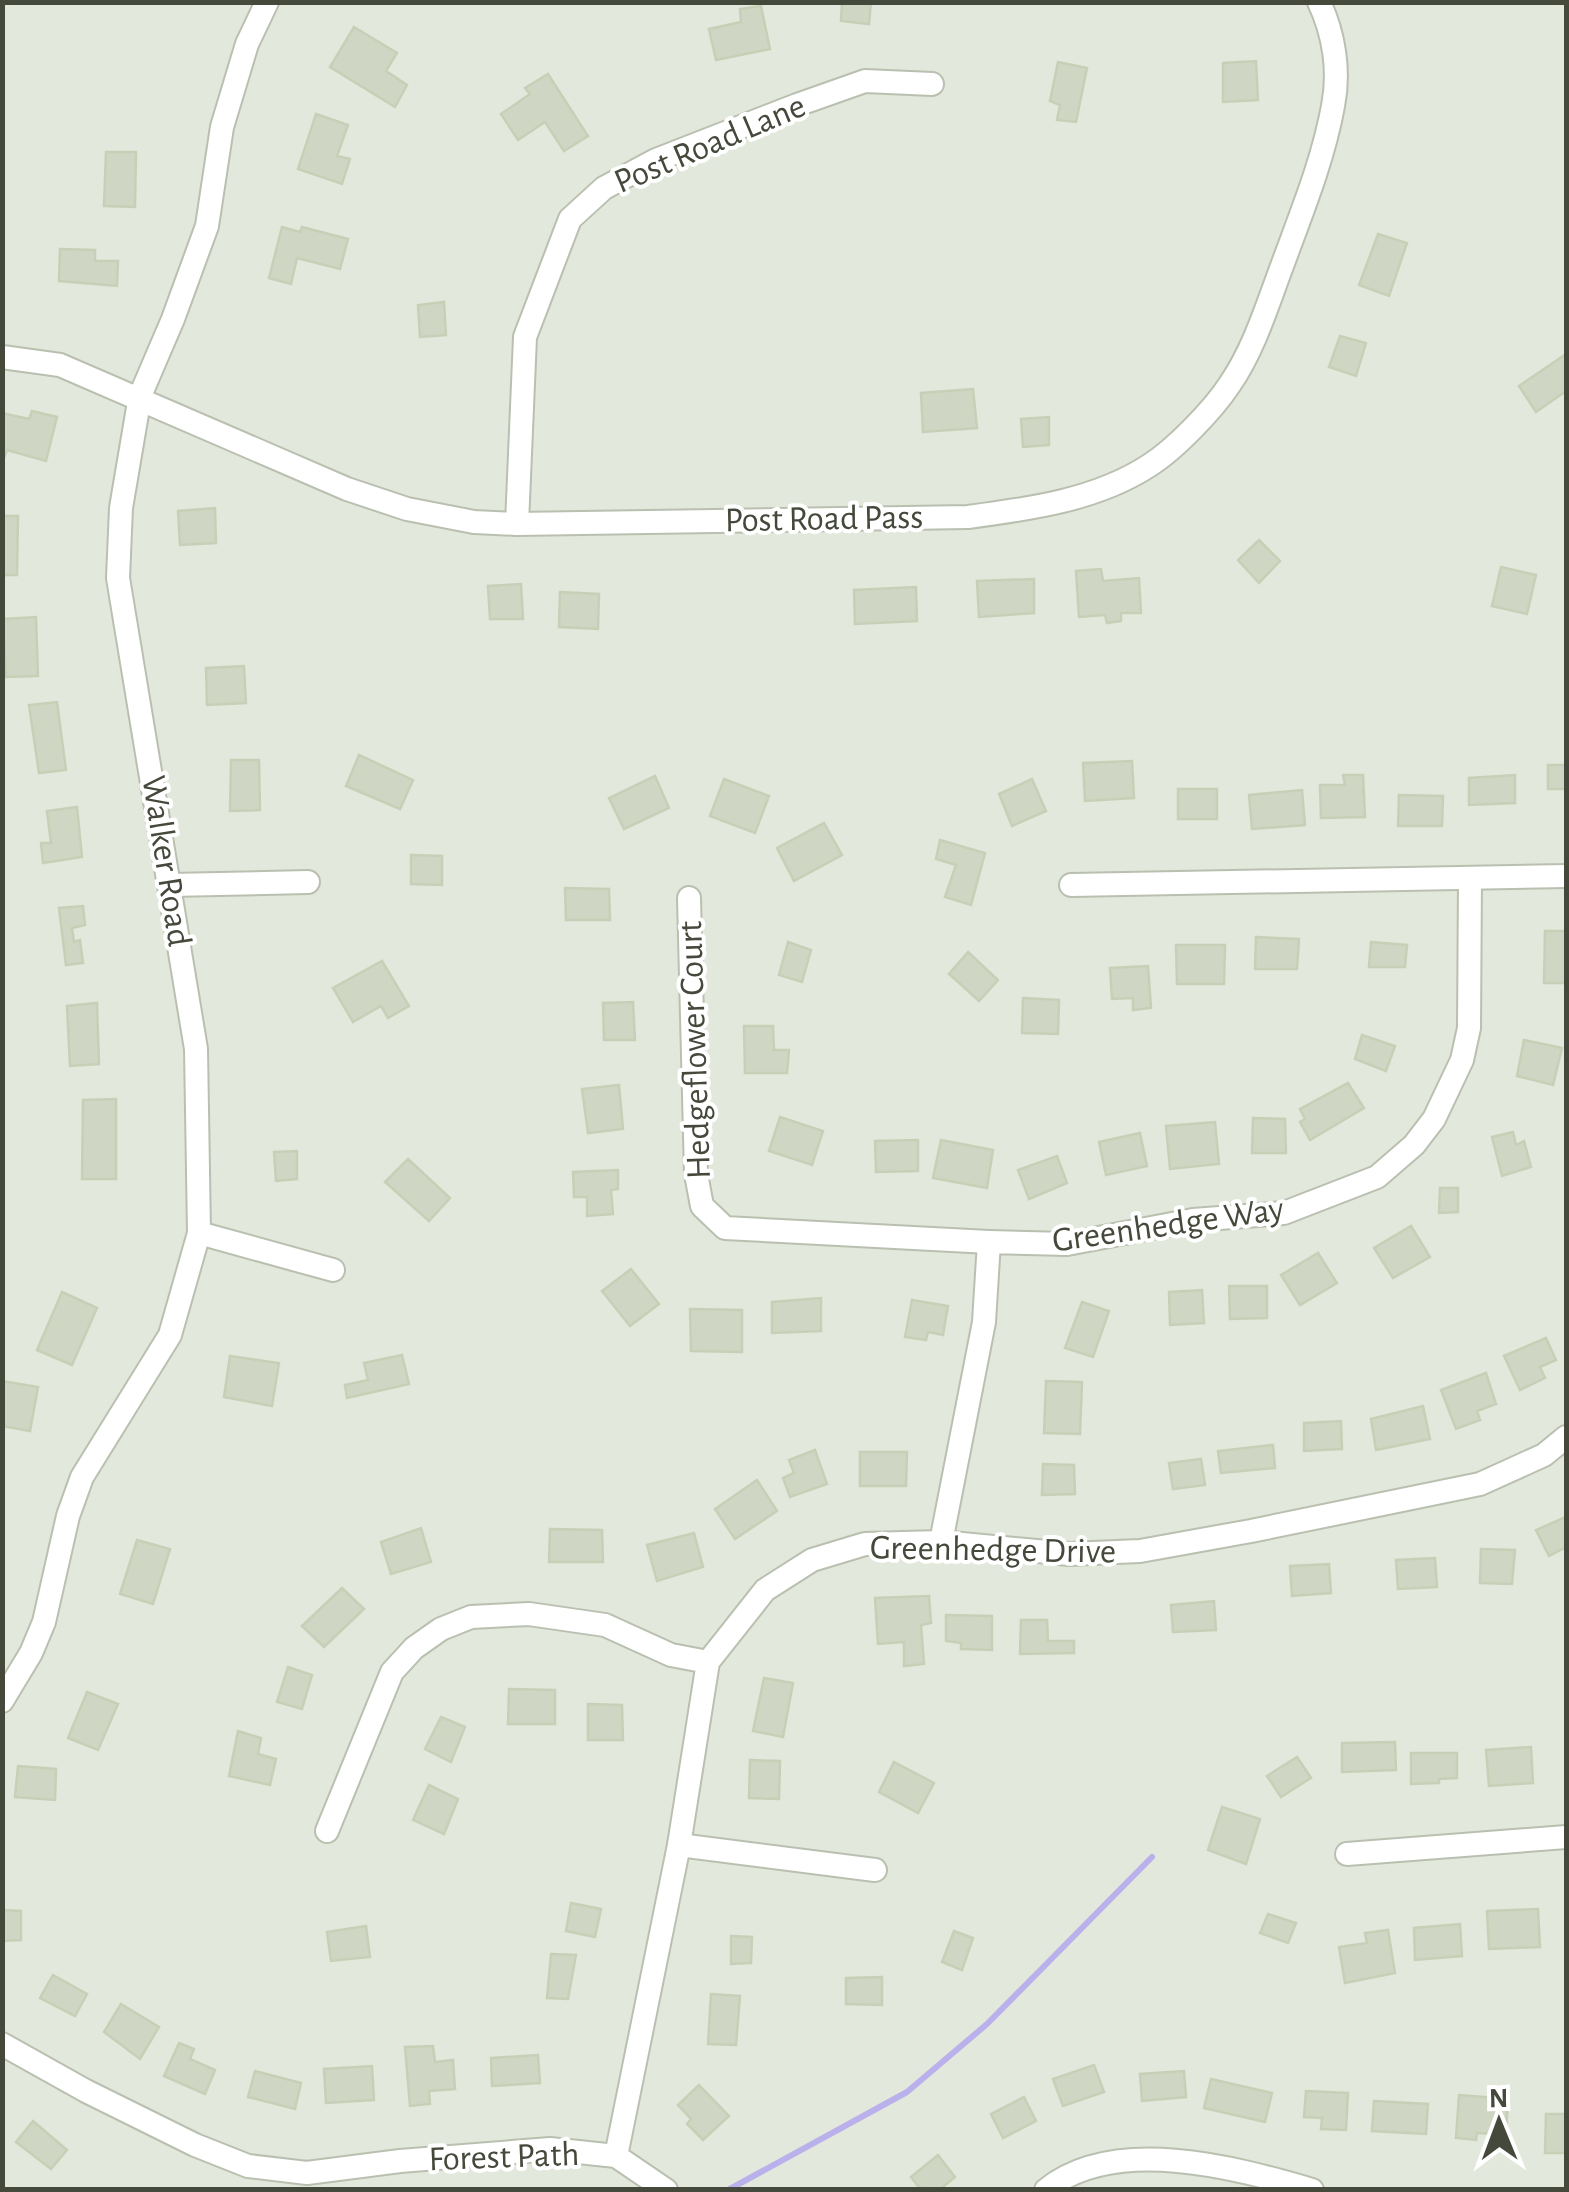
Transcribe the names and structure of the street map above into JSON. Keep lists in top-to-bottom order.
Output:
{
  "streets": {
    "street": [
      "Post Road Lane",
      "Post Road Pass",
      "Walker Road",
      "Hedgeflower Court",
      "Greenhedge Way",
      "Greenhedge Drive",
      "Forest Path"
    ]
  },
  "crossings": [
    ["Post Road Lane", "Post Road Pass"],
    ["Post Road Pass", "Walker Road"],
    ["Hedgeflower Court", "Greenhedge Way"],
    ["Greenhedge Drive", "Forest Path"]
  ],
  "north": "top"
}
